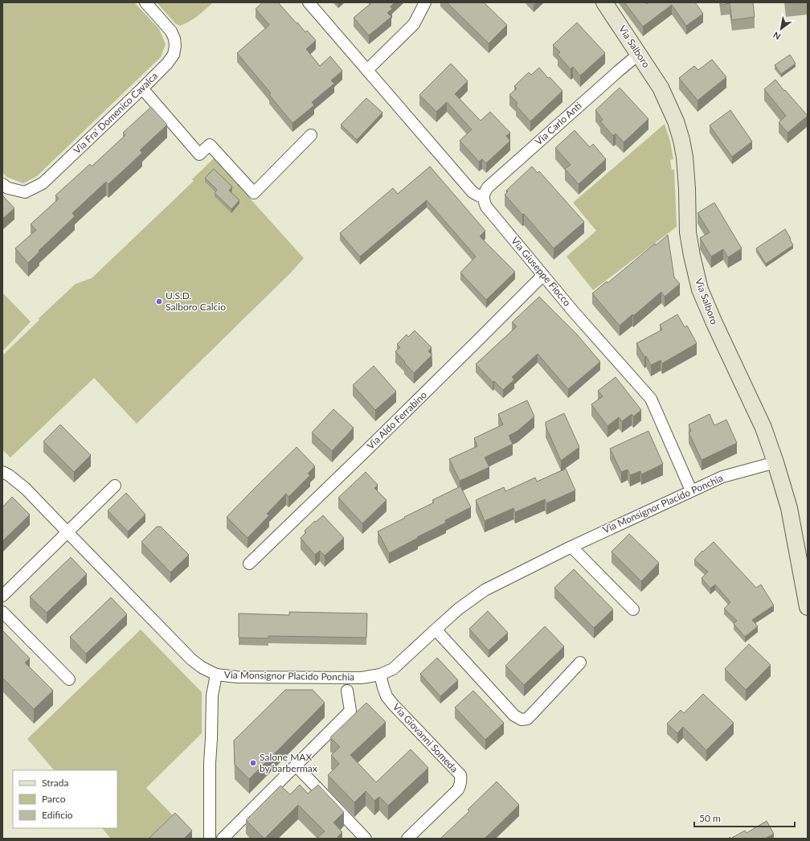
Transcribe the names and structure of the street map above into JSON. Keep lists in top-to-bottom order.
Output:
{
  "streets": {
    "street": [
      "Via Salboro",
      "Via Fra' Domenico Cavalca",
      "Via Carlo Anti",
      "Via Giuseppe Fiocco",
      "Via Aldo Ferrabino",
      "Via Monsignor Placido Ponchia",
      "Via Giovanni Someda"
    ]
  },
  "crossings": [
    ["Via Salboro", "Via Carlo Anti"],
    ["Via Salboro", "Via Monsignor Placido Ponchia"],
    ["Via Carlo Anti", "Via Giuseppe Fiocco"],
    ["Via Giuseppe Fiocco", "Via Aldo Ferrabino"],
    ["Via Giuseppe Fiocco", "Via Monsignor Placido Ponchia"],
    ["Via Monsignor Placido Ponchia", "Via Giovanni Someda"]
  ],
  "places": ["U.S.D. Salboro Calcio", "Salone MAX by barbermax"],
  "legend": ["Strada", "Parco", "Edificio"],
  "scale_bar": "50 m",
  "north": "bottom left"
}
